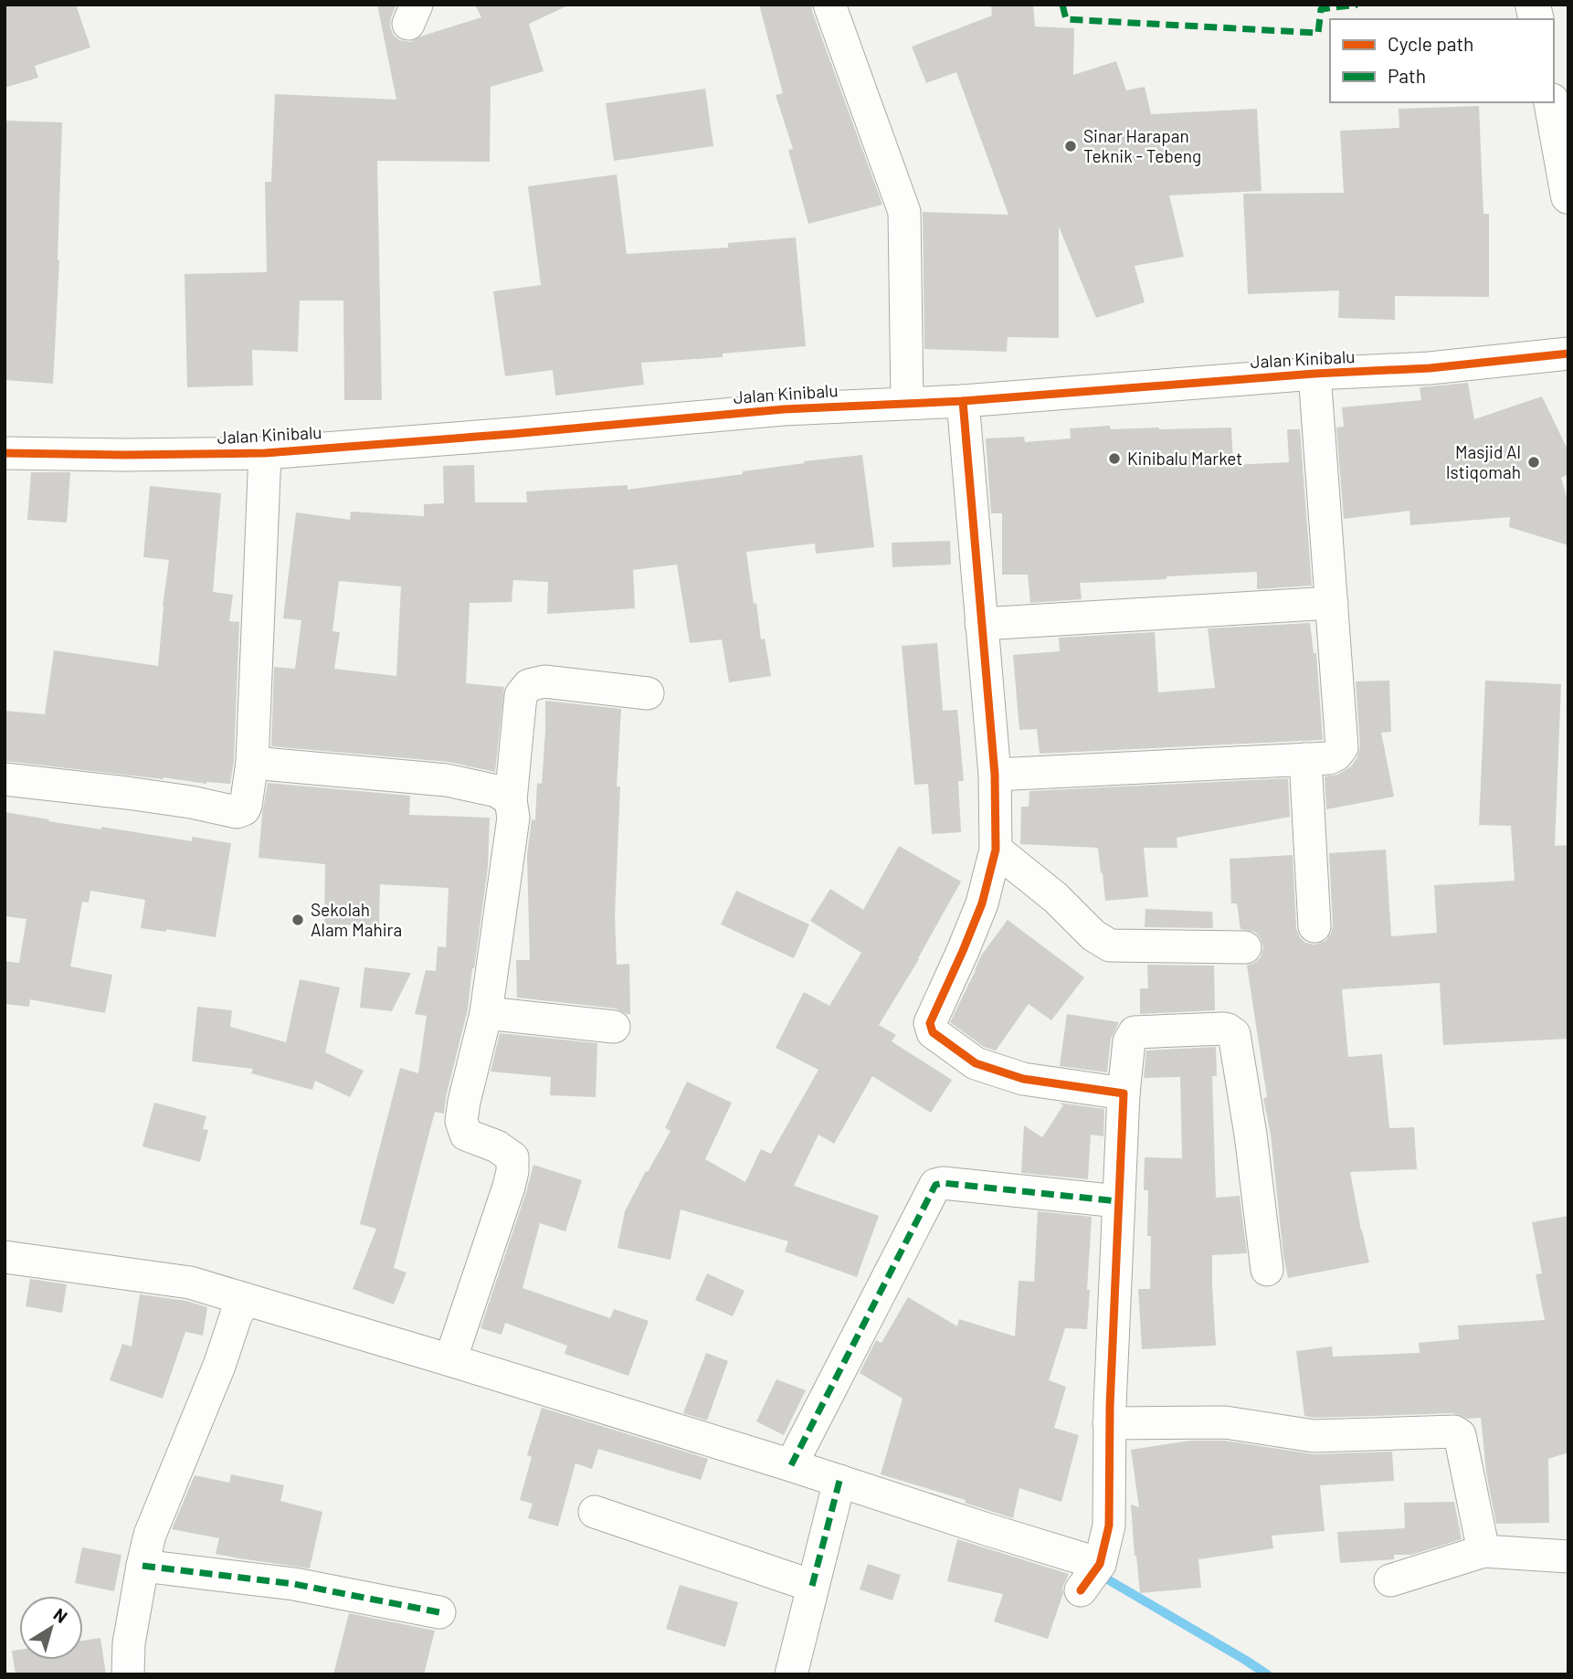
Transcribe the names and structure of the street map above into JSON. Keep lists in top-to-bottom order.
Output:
{
  "streets": {
    "street": ["Jalan Kinibalu"]
  },
  "places": [
    "Sinar Harapan Teknik - Tebeng",
    "Kinibalu Market",
    "Masjid Al Istiqomah",
    "Sekolah Alam Mahira"
  ],
  "legend": ["Cycle path", "Path"],
  "north": "top right"
}
